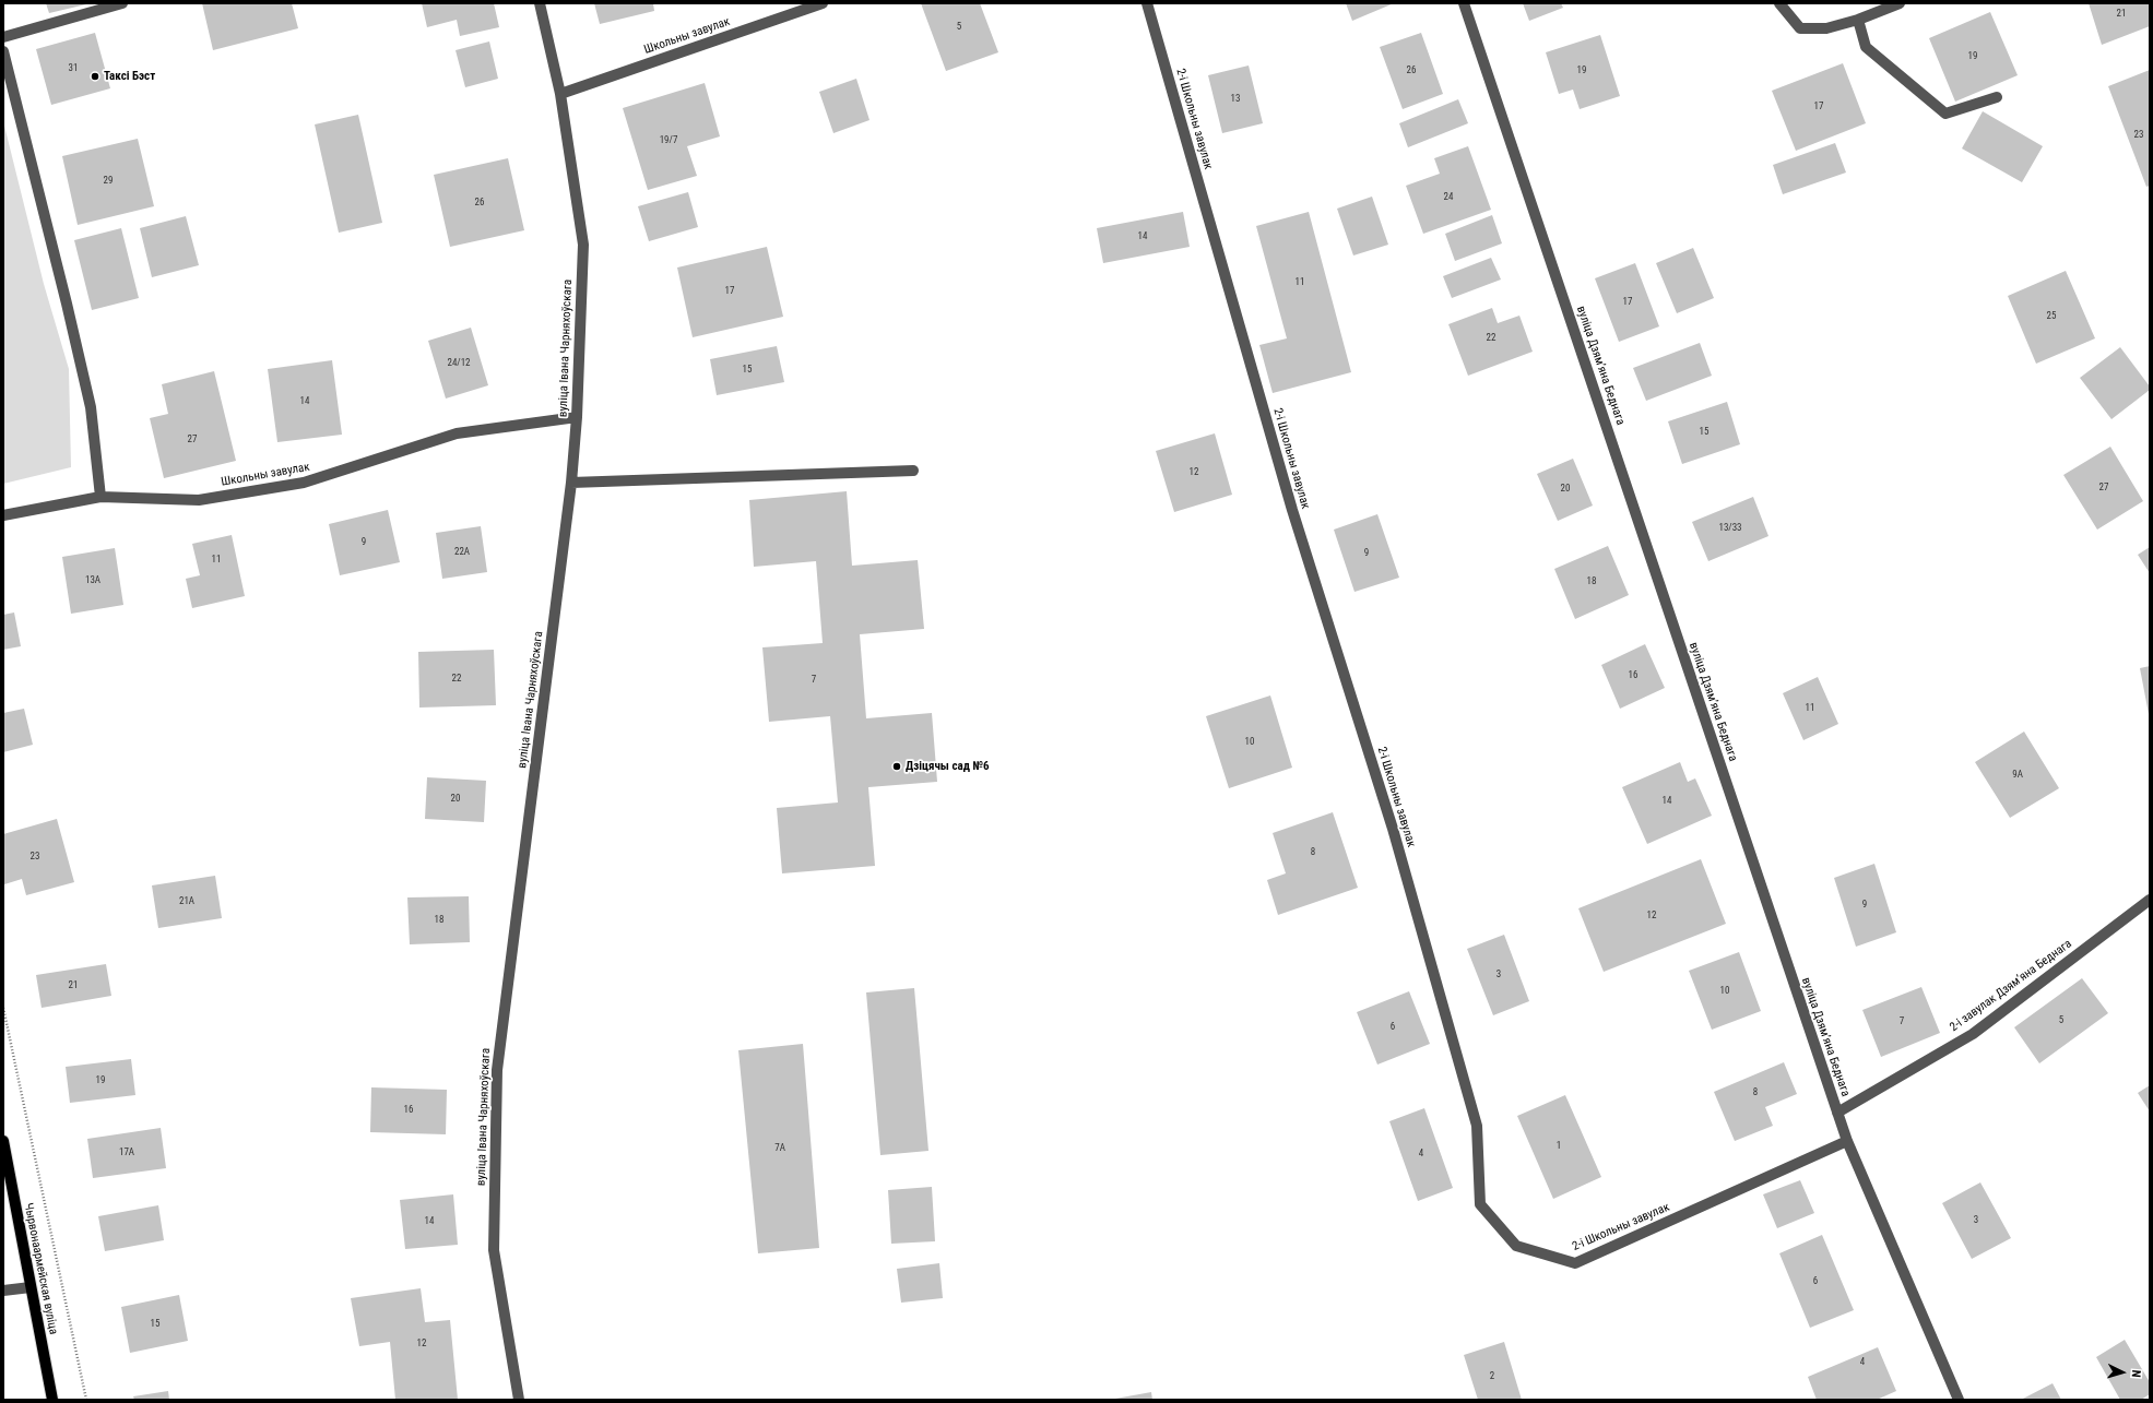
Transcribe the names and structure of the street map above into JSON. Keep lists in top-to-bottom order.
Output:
{
  "streets": {
    "main road": ["Чырвонаармейская вуліца"],
    "street": [
      "Школьны завулак",
      "2-і Школьны завулак",
      "вуліца Івана Чарняхоўскага",
      "вуліца Дзямʼяна Беднага",
      "2-і завулак Дзямʼяна Беднага"
    ]
  },
  "crossings": [
    ["Школьны завулак", "вуліца Івана Чарняхоўскага"],
    ["2-і Школьны завулак", "вуліца Дзямʼяна Беднага"],
    ["вуліца Дзямʼяна Беднага", "2-і завулак Дзямʼяна Беднага"]
  ],
  "places": ["Таксі Бэст", "Дзіцячы сад №6"],
  "house_numbers": [
    "21",
    "5",
    "19",
    "31",
    "26",
    "19",
    "13",
    "17",
    "23",
    "19/7",
    "29",
    "24",
    "26",
    "14",
    "11",
    "17",
    "17",
    "25",
    "22",
    "24/12",
    "15",
    "14",
    "15",
    "27",
    "12",
    "27",
    "20",
    "13/33",
    "9",
    "22А",
    "9",
    "11",
    "13А",
    "18",
    "16",
    "22",
    "7",
    "11",
    "10",
    "9А",
    "20",
    "14",
    "8",
    "23",
    "21А",
    "9",
    "12",
    "18",
    "3",
    "21",
    "10",
    "5",
    "7",
    "6",
    "19",
    "8",
    "16",
    "1",
    "7А",
    "17А",
    "4",
    "3",
    "14",
    "6",
    "15",
    "12",
    "4",
    "2"
  ],
  "north": "right"
}
